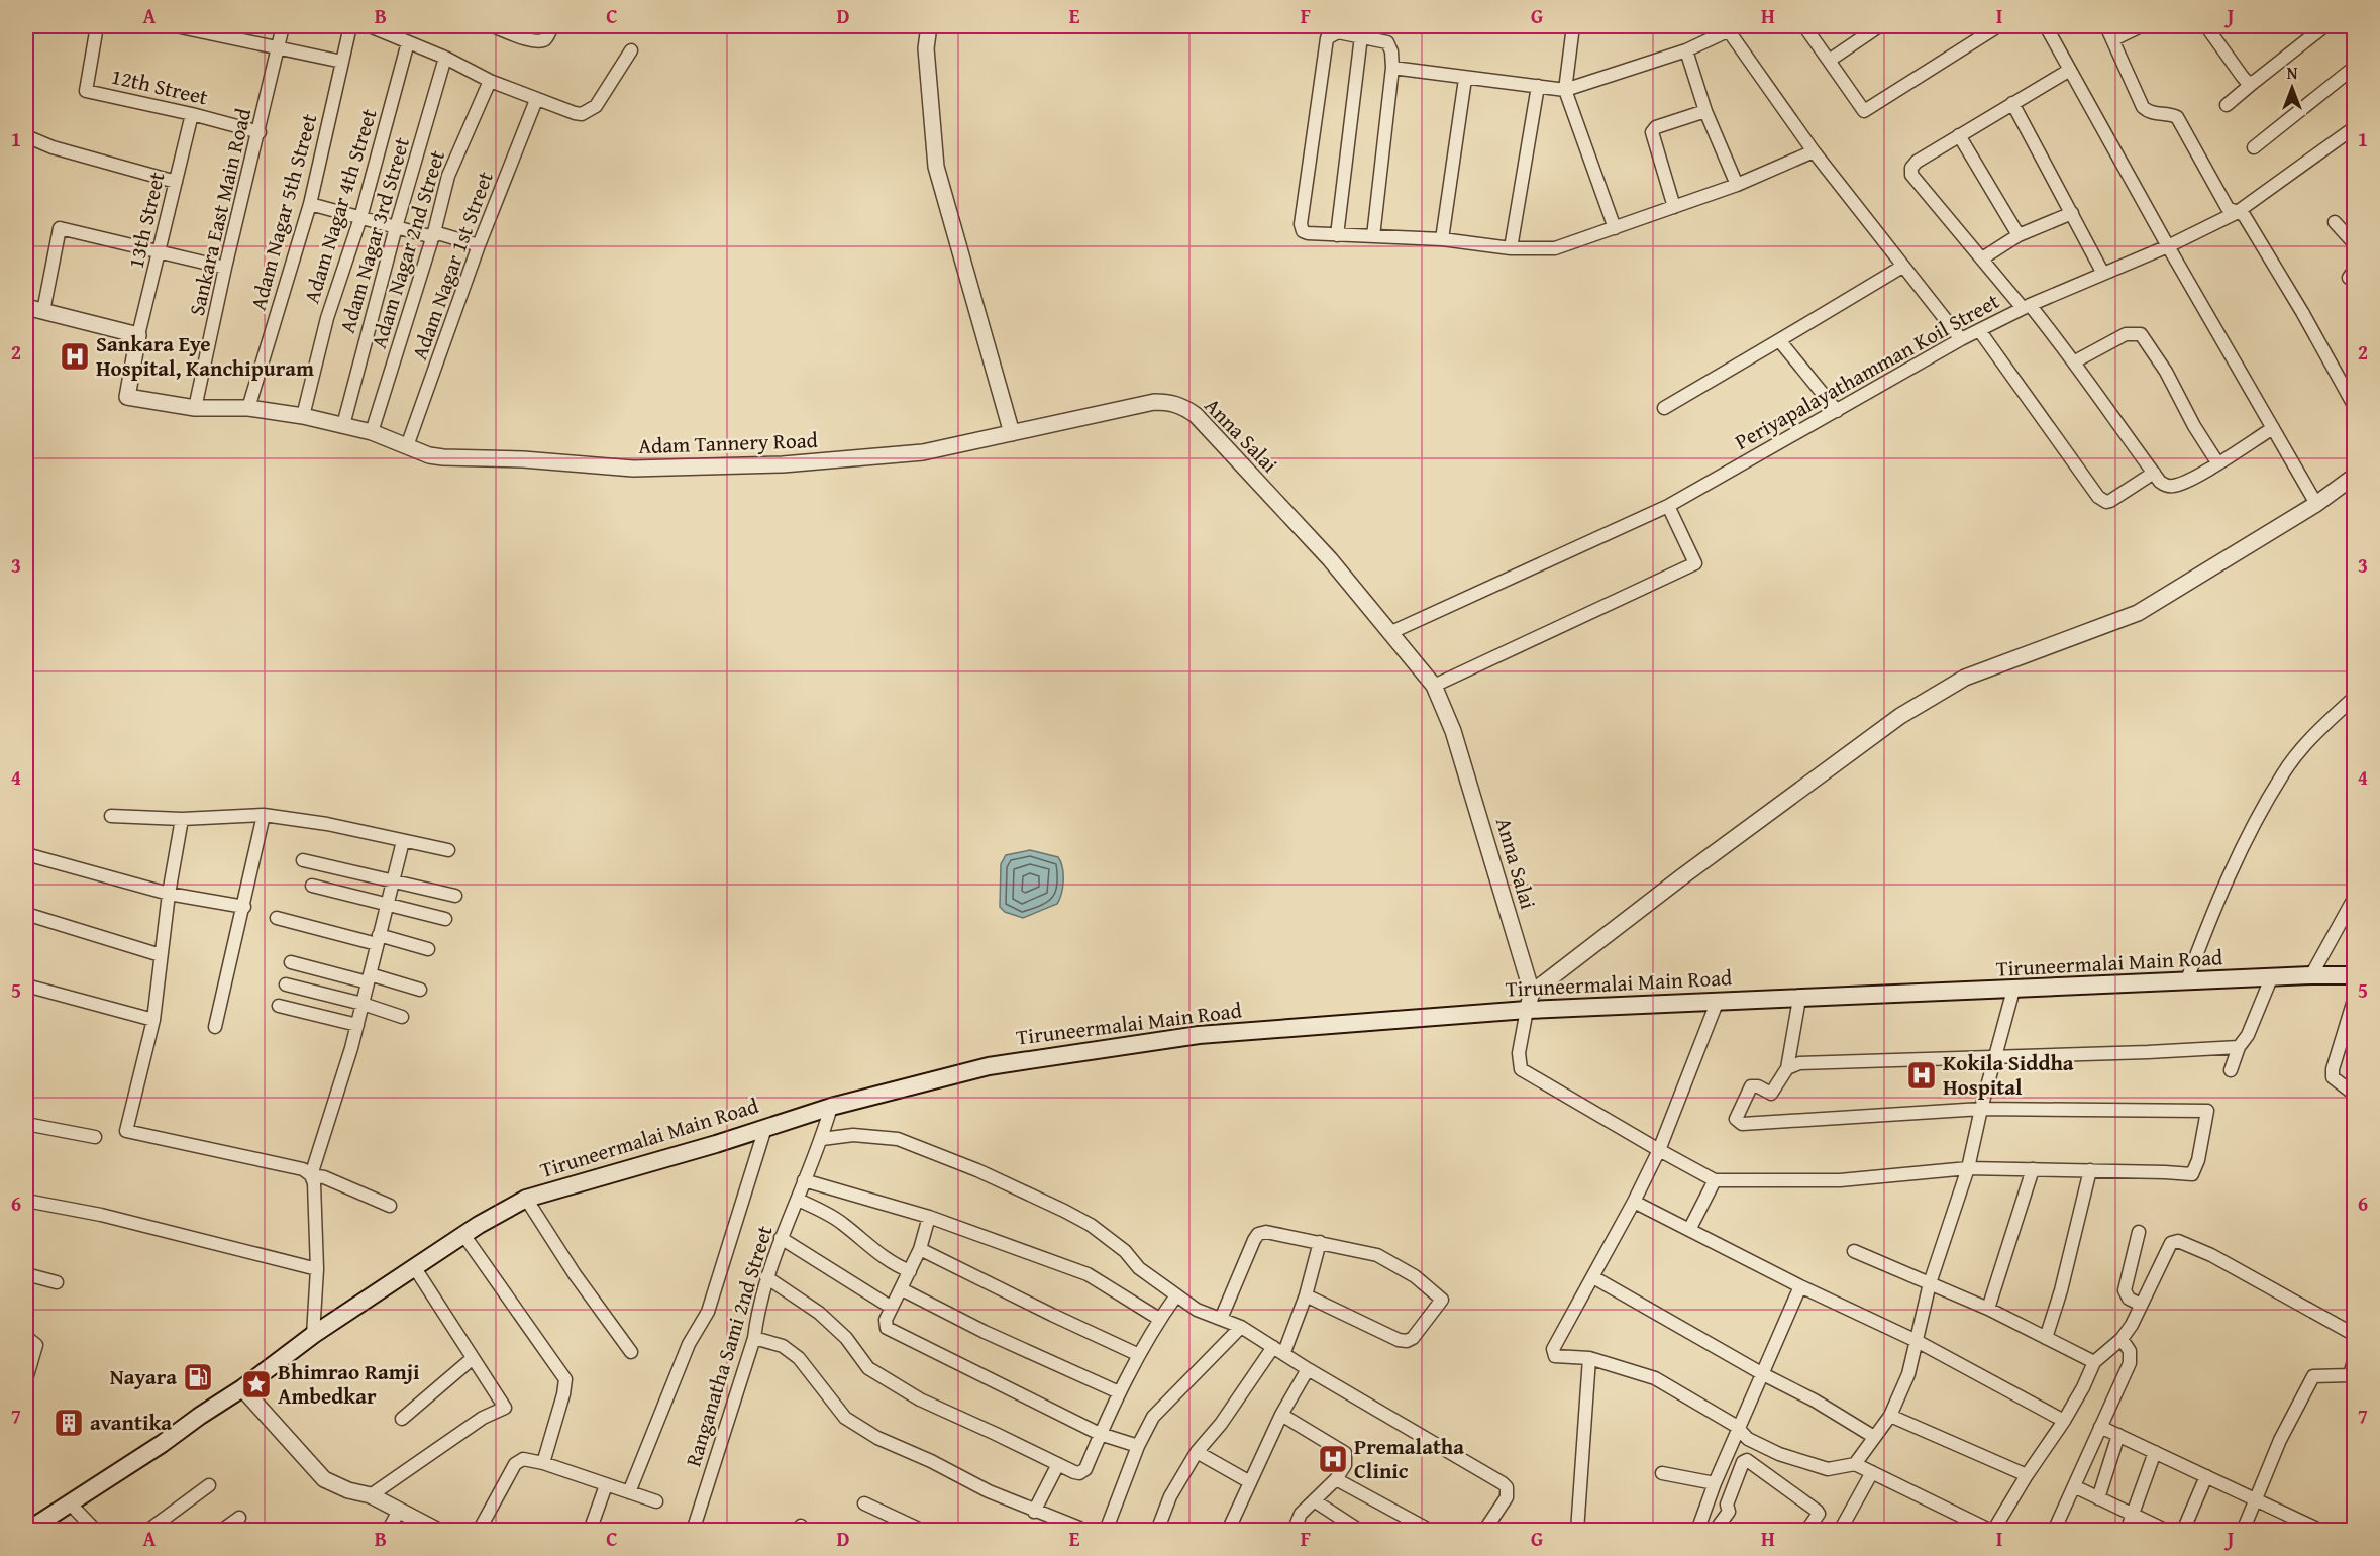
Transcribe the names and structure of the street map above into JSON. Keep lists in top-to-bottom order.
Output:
{
  "streets": {
    "main road": ["Tiruneermalai Main Road"],
    "street": [
      "12th Street",
      "Adam Nagar 4th Street",
      "Sankara East Main Road",
      "Adam Nagar 5th Street",
      "13th Street",
      "Adam Nagar 3rd Street",
      "Adam Nagar 2nd Street",
      "Adam Nagar 1st Street",
      "Periyapalayathamman Koil Street",
      "Anna Salai",
      "Adam Tannery Road",
      "Ranganatha Sami 2nd Street"
    ]
  },
  "crossings": [
    ["12th Street", "Sankara East Main Road"],
    ["12th Street", "13th Street"],
    ["Adam Nagar 4th Street", "Adam Tannery Road"],
    ["Sankara East Main Road", "Adam Tannery Road"],
    ["Adam Nagar 5th Street", "Adam Tannery Road"],
    ["13th Street", "Adam Tannery Road"],
    ["Adam Nagar 3rd Street", "Adam Tannery Road"],
    ["Adam Nagar 2nd Street", "Adam Tannery Road"],
    ["Adam Nagar 1st Street", "Adam Tannery Road"],
    ["Periyapalayathamman Koil Street", "Anna Salai"],
    ["Anna Salai", "Adam Tannery Road"],
    ["Tiruneermalai Main Road", "Ranganatha Sami 2nd Street"]
  ],
  "places": {
    "hospital": ["Sankara Eye Hospital, Kanchipuram", "Kokila Siddha Hospital", "Premalatha Clinic"],
    "fuel station": ["Nayara"],
    "place": ["Bhimrao Ramji Ambedkar"],
    "building": ["avantika"]
  },
  "north": "top",
  "grid": {
    "columns": [
      "A",
      "B",
      "C",
      "D",
      "E",
      "F",
      "G",
      "H",
      "I",
      "J"
    ],
    "rows": [
      "1",
      "2",
      "3",
      "4",
      "5",
      "6",
      "7"
    ]
  }
}
